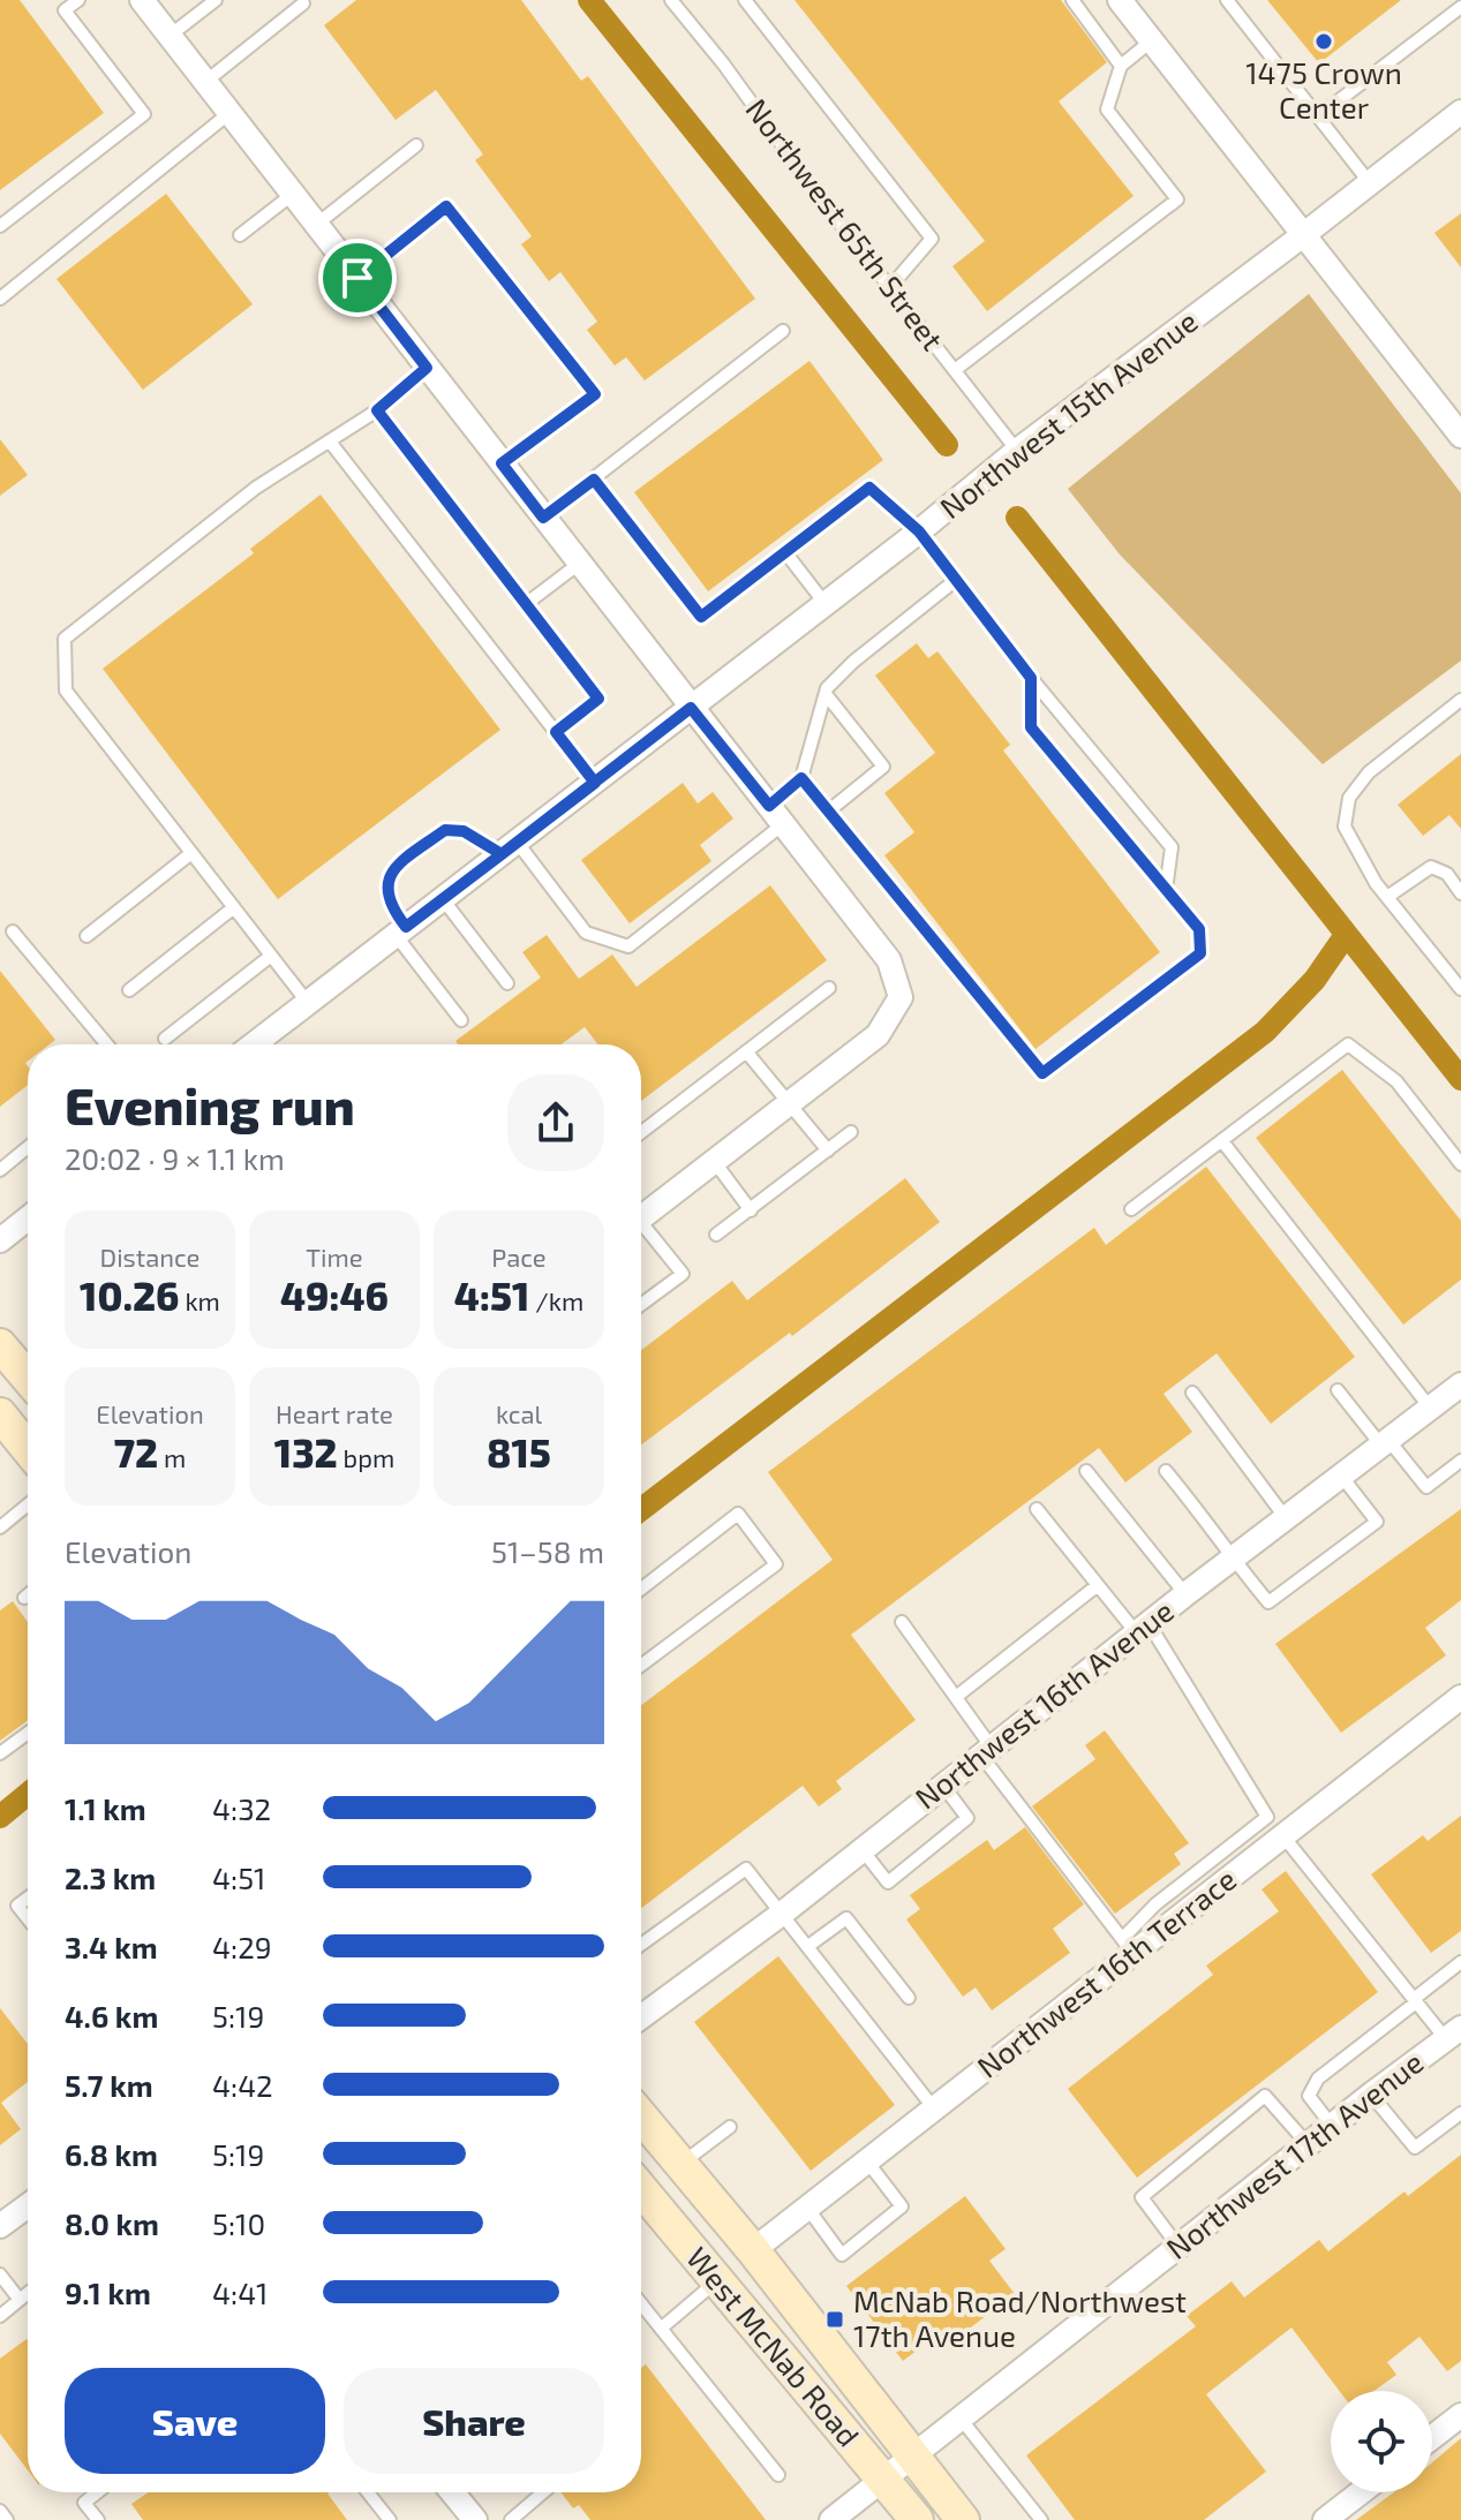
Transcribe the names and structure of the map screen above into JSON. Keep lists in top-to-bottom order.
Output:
{
  "streets": {
    "main road": ["West McNab Road"],
    "street": [
      "Northwest 15th Avenue",
      "Northwest 16th Avenue",
      "Northwest 16th Terrace",
      "Northwest 17th Avenue"
    ],
    "lane": ["Northwest 65th Street"]
  },
  "crossings": [
    ["Northwest 65th Street", "Northwest 15th Avenue"],
    ["Northwest 16th Terrace", "West McNab Road"],
    ["Northwest 17th Avenue", "West McNab Road"]
  ],
  "places": {
    "other": ["1475 Crown Center"],
    "transit": ["McNab Road/Northwest 17th Avenue"]
  },
  "page": {
    "heading": ["Evening run", "20:02 · 9 × 1.1 km"],
    "stats": [
      ["Distance", "10.26 km"],
      ["Time", "49:46"],
      ["Pace", "4:51 /km"],
      ["Elevation", "72 m"],
      ["Heart rate", "132 bpm"],
      ["kcal", "815"]
    ],
    "chart": ["Elevation", "51–58 m"],
    "list": [
      {
        "name": "1.1 km",
        "note": "4:32"
      },
      {
        "name": "2.3 km",
        "note": "4:51"
      },
      {
        "name": "3.4 km",
        "note": "4:29"
      },
      {
        "name": "4.6 km",
        "note": "5:19"
      },
      {
        "name": "5.7 km",
        "note": "4:42"
      },
      {
        "name": "6.8 km",
        "note": "5:19"
      },
      {
        "name": "8.0 km",
        "note": "5:10"
      },
      {
        "name": "9.1 km",
        "note": "4:41"
      }
    ],
    "buttons": ["Save", "Share"]
  }
}
